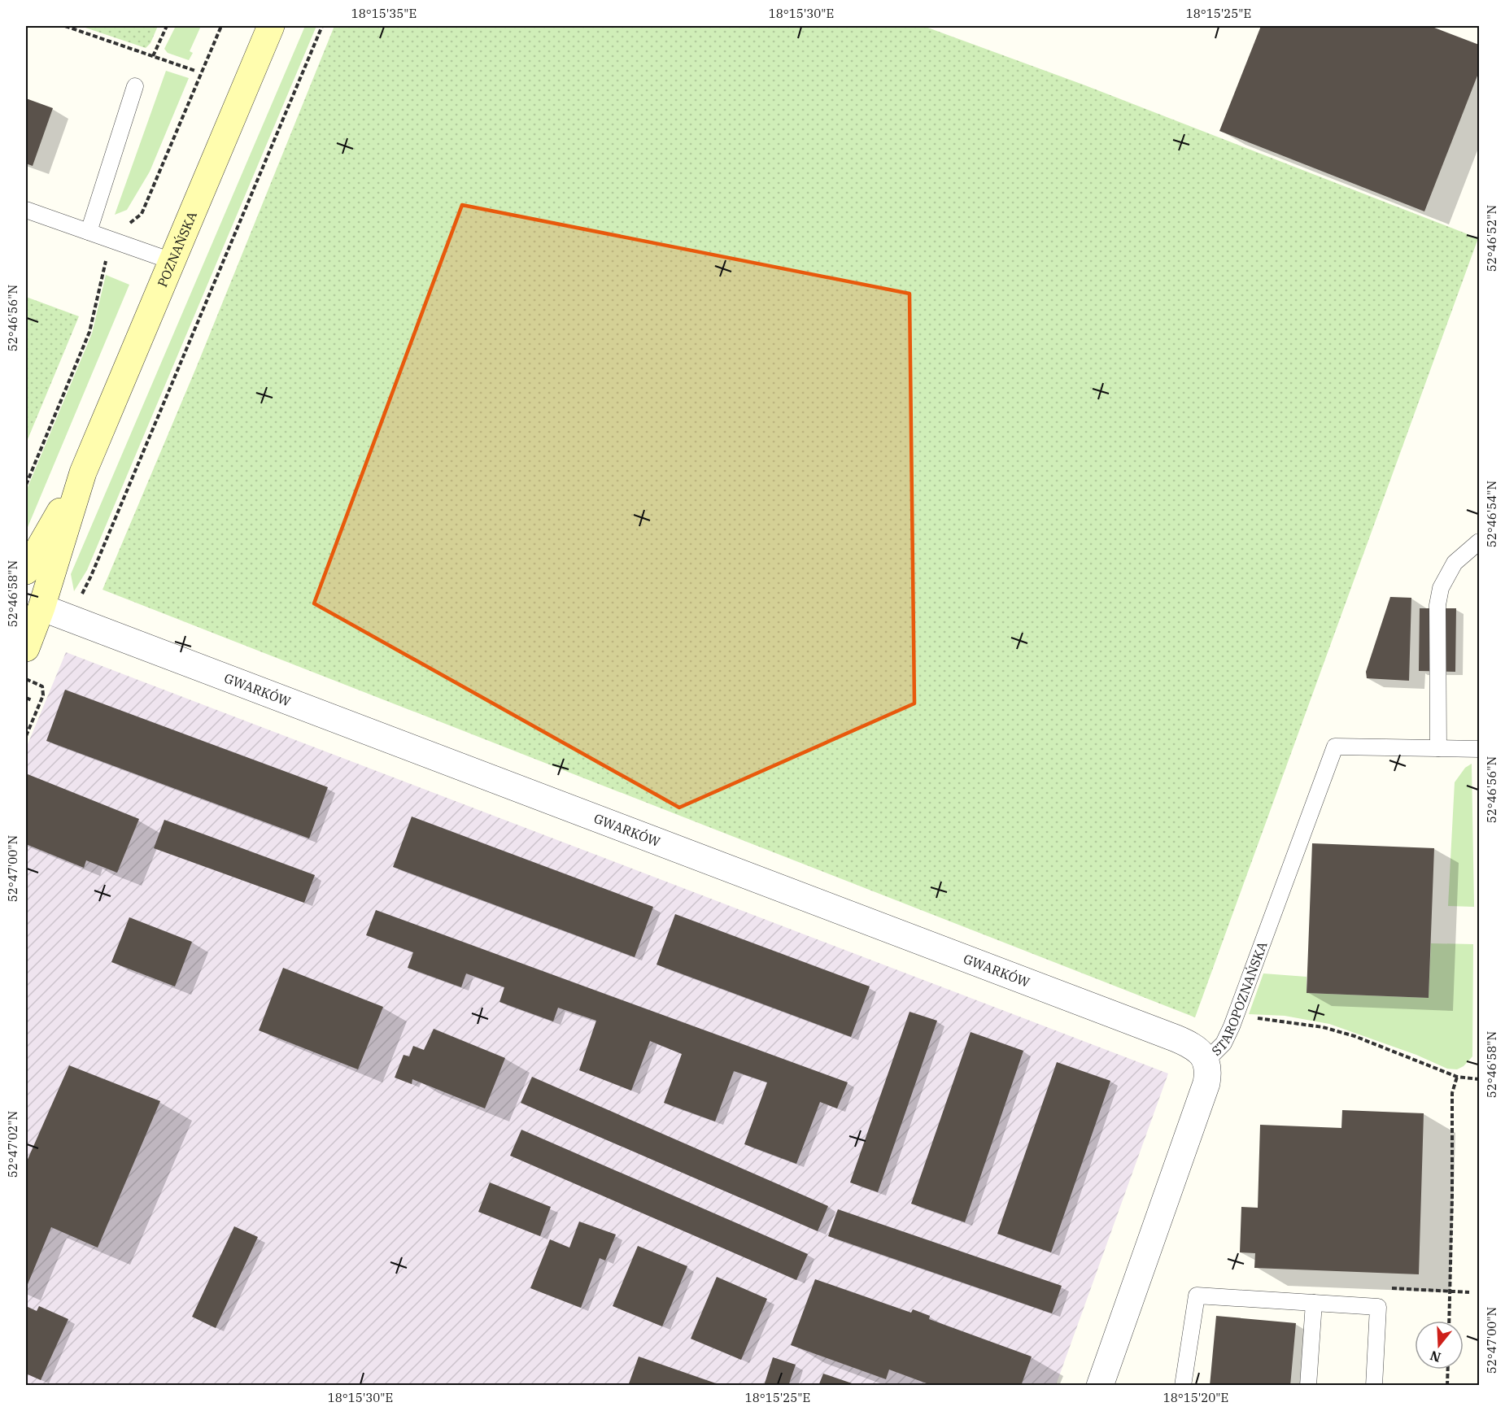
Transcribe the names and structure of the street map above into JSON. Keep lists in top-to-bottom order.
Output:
{
  "streets": {
    "main road": ["POZNAŃSKA"],
    "street": ["GWARKÓW", "STAROPOZNAŃSKA"]
  },
  "crossings": [
    ["POZNAŃSKA", "GWARKÓW"],
    ["GWARKÓW", "STAROPOZNAŃSKA"]
  ],
  "north": "bottom",
  "coordinates": [
    "18°15'35\"E",
    "18°15'30\"E",
    "18°15'25\"E",
    "52°46'52\"N",
    "52°46'56\"N",
    "52°46'54\"N",
    "52°46'58\"N",
    "52°47'00\"N",
    "52°47'02\"N",
    "18°15'20\"E"
  ]
}
